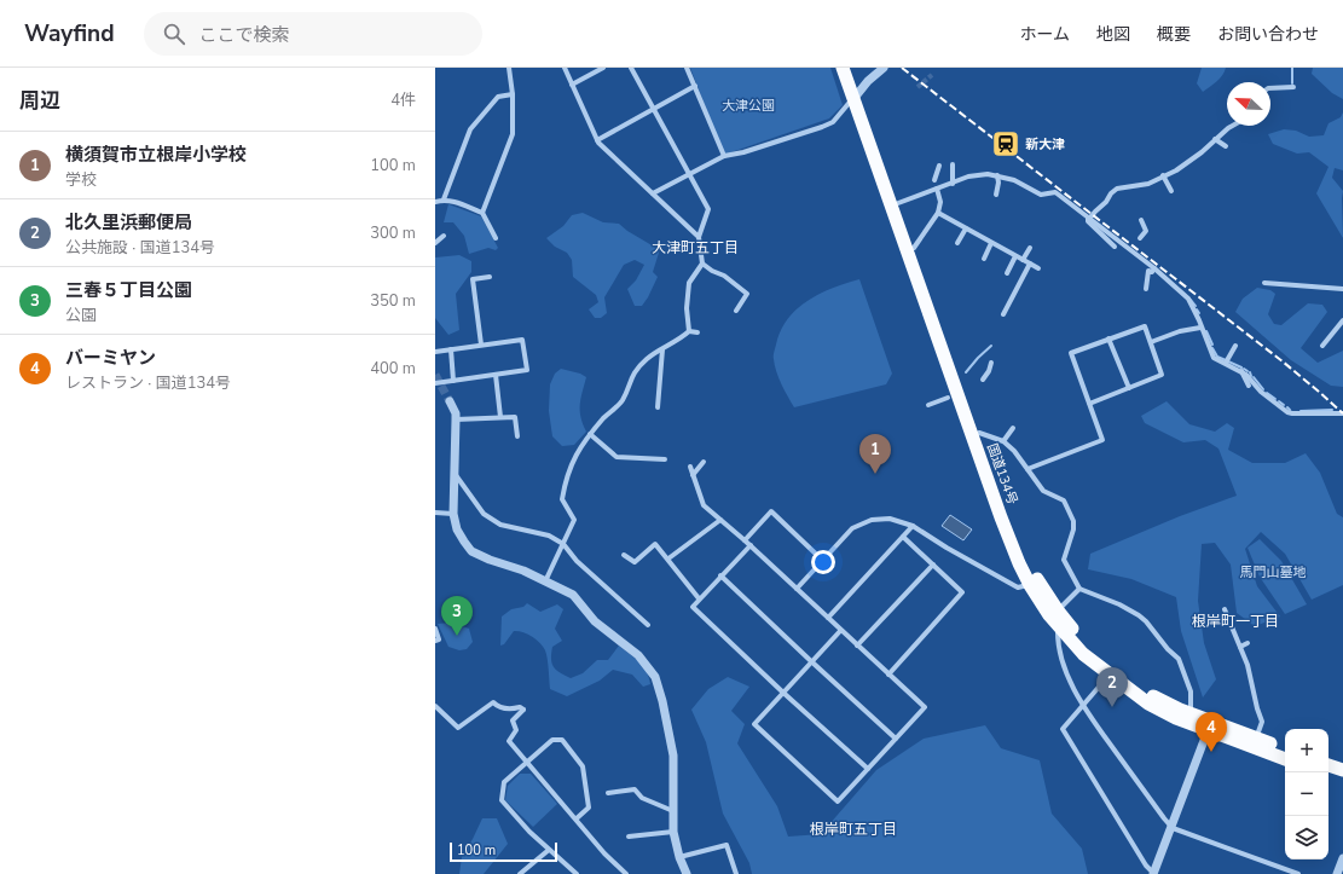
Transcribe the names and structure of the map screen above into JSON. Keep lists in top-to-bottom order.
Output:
{
  "streets": {
    "highway": ["国道134号"]
  },
  "districts": ["大津町五丁目", "根岸町一丁目", "根岸町五丁目"],
  "parks": ["大津公園", "馬門山墓地"],
  "places": {
    "station": ["新大津"]
  },
  "scale_bar": "100 m",
  "north": "top left",
  "page": {
    "header": "Wayfind",
    "search": "ここで検索",
    "nav": [
      "ホーム",
      "地図",
      "概要",
      "お問い合わせ"
    ],
    "heading": ["周辺", "4件"],
    "list": [
      {
        "mark": "1",
        "name": "横須賀市立根岸小学校",
        "note": "学校",
        "value": "100 m"
      },
      {
        "mark": "2",
        "name": "北久里浜郵便局",
        "note": "公共施設 · 国道134号",
        "value": "300 m"
      },
      {
        "mark": "3",
        "name": "三春５丁目公園",
        "note": "公園",
        "value": "350 m"
      },
      {
        "mark": "4",
        "name": "バーミヤン",
        "note": "レストラン · 国道134号",
        "value": "400 m"
      }
    ],
    "pins": [
      "1",
      "3",
      "2",
      "4"
    ],
    "map_buttons": ["+", "−"],
    "scale": "100 m"
  }
}
